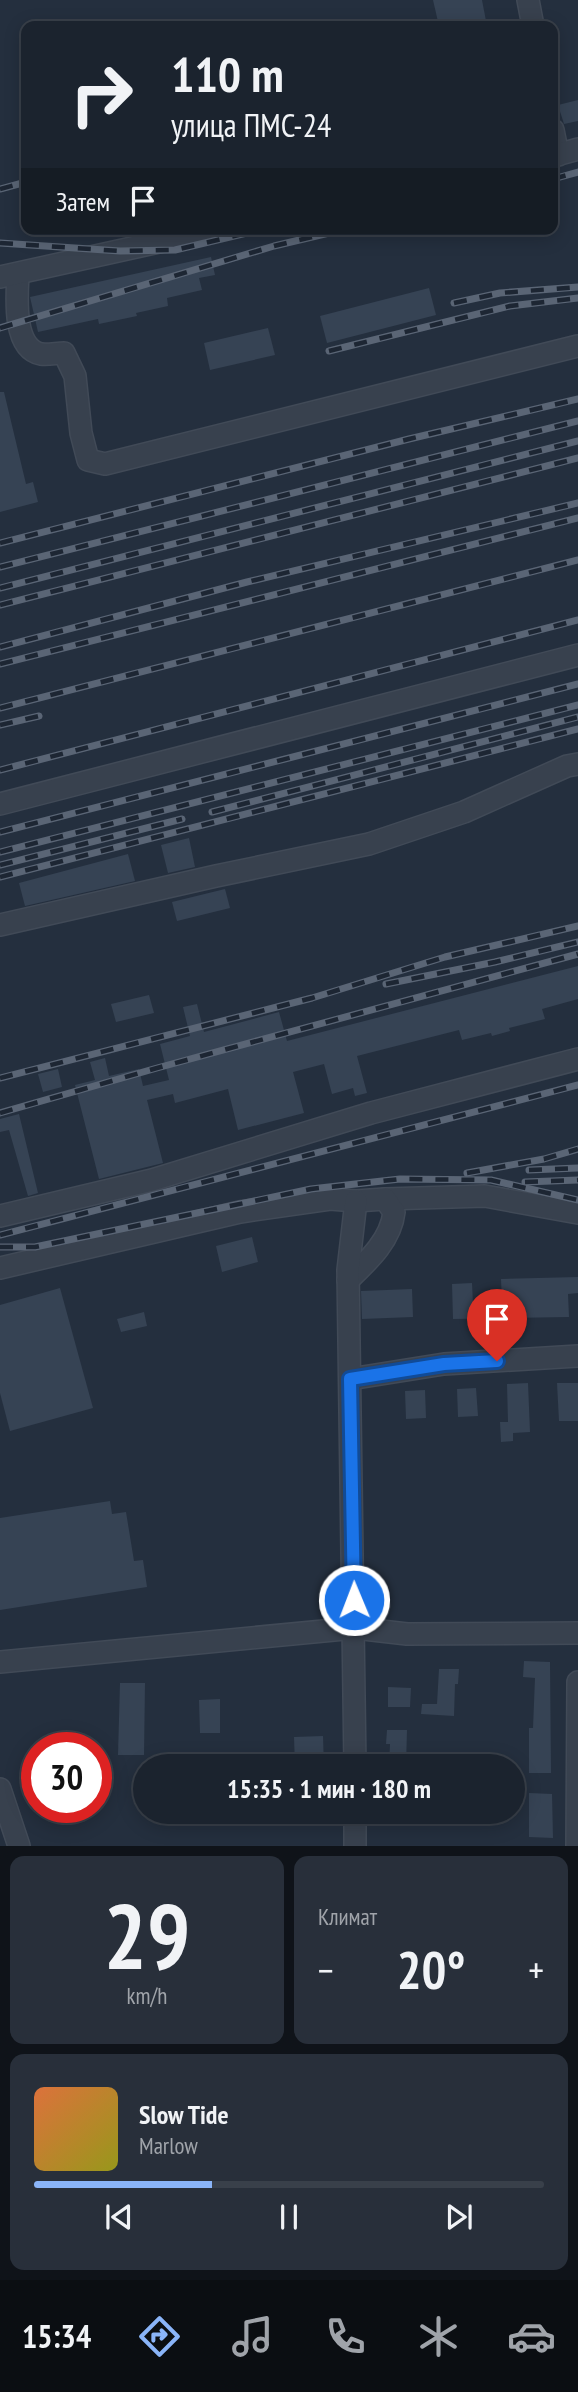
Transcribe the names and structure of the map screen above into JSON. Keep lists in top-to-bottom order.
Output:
{
  "page": {
    "turn": ["110 m", "улица ПМС-24"],
    "then": "Затем",
    "limit": "30",
    "trip": "15:35 · 1 мин · 180 m",
    "tile": [
      ["29", "km/h"],
      "Климат"
    ],
    "heat": ["−", "20°", "+"],
    "song": ["Slow Tide", "Marlow"],
    "tabs": "15:34"
  }
}
